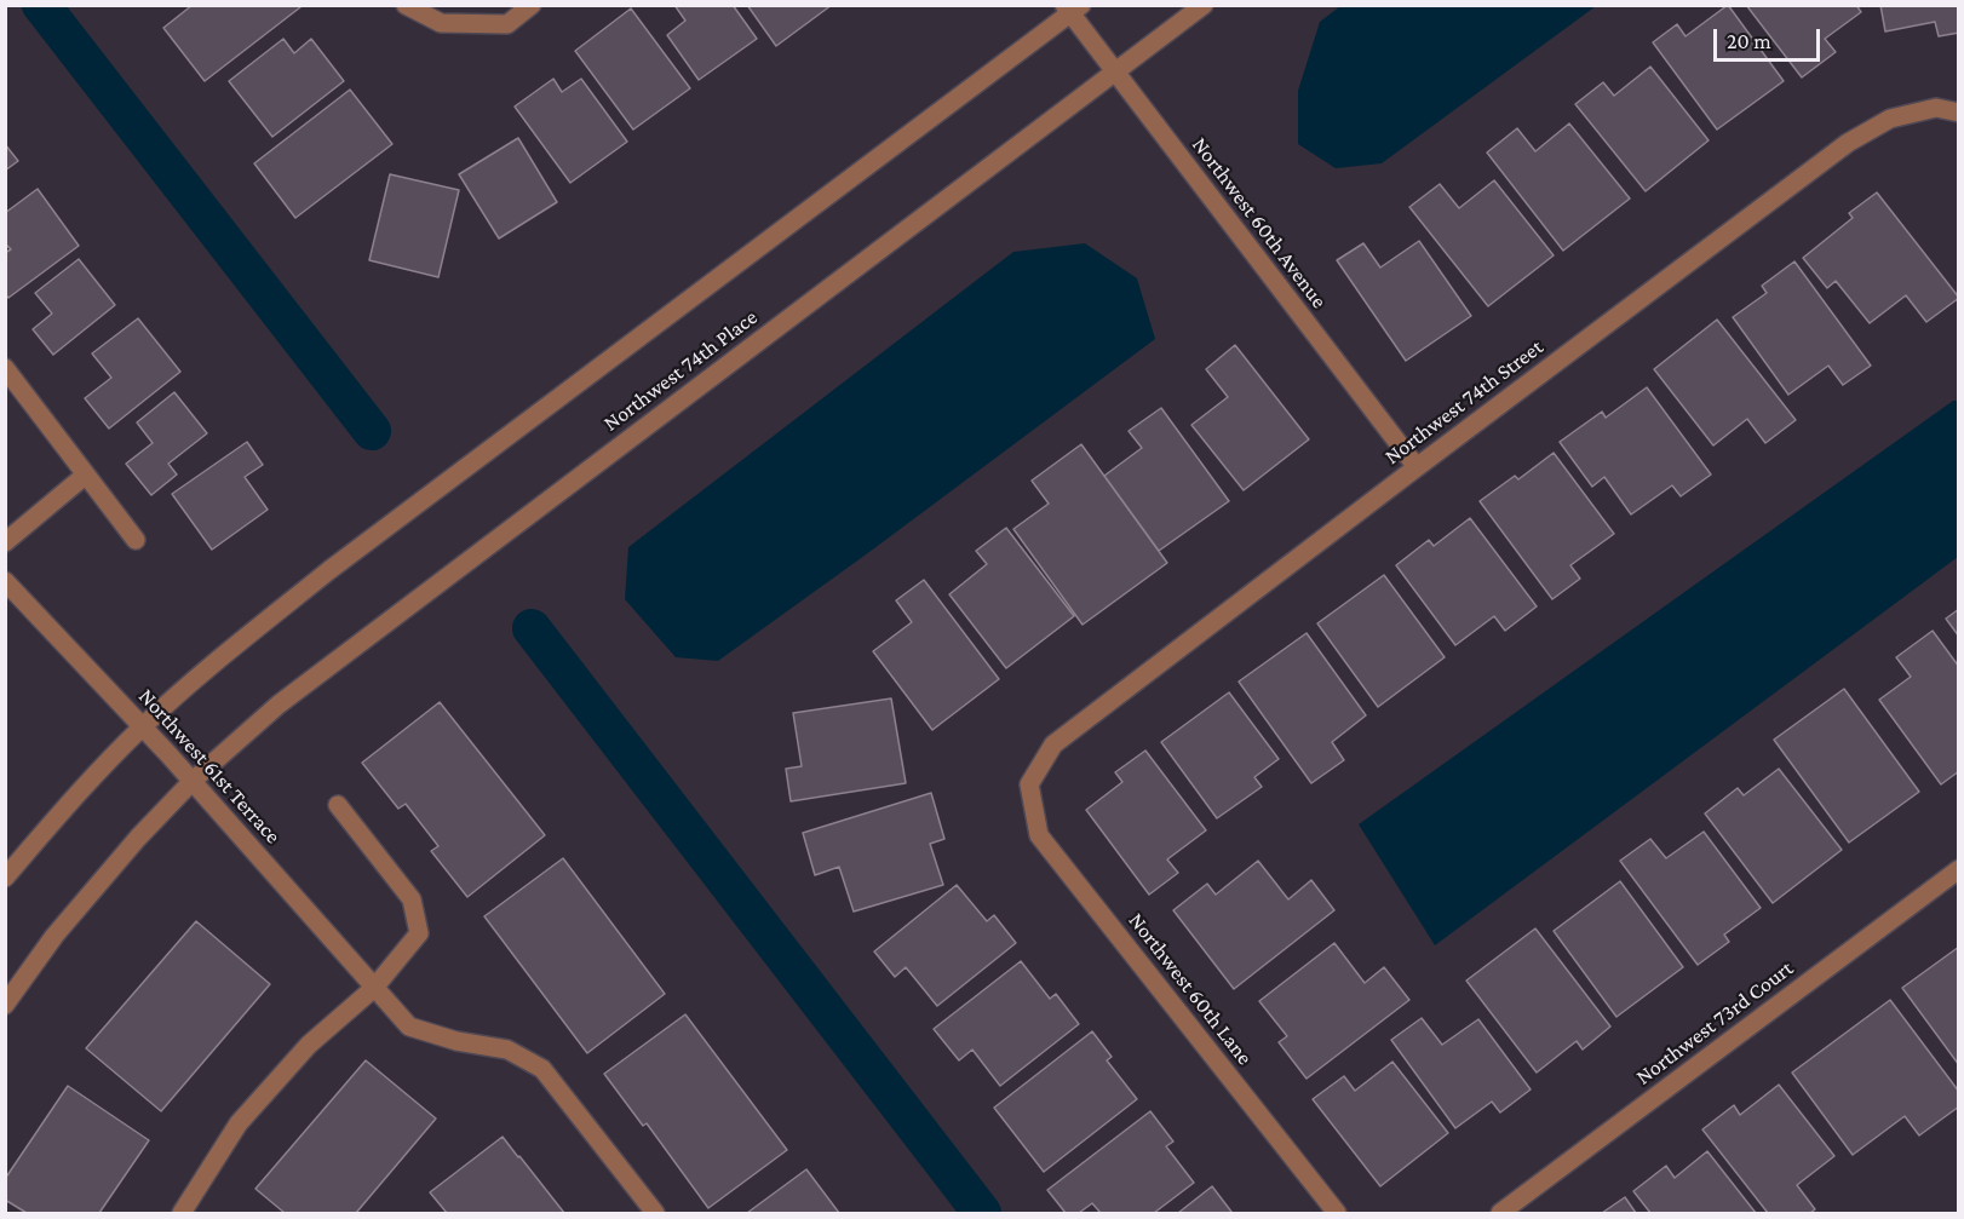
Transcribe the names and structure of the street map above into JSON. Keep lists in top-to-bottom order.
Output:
{
  "streets": {
    "street": [
      "Northwest 60th Avenue",
      "Northwest 74th Place",
      "Northwest 74th Street",
      "Northwest 61st Terrace",
      "Northwest 60th Lane",
      "Northwest 73rd Court"
    ]
  },
  "crossings": [
    ["Northwest 60th Avenue", "Northwest 74th Place"],
    ["Northwest 60th Avenue", "Northwest 74th Street"],
    ["Northwest 74th Place", "Northwest 61st Terrace"],
    ["Northwest 74th Street", "Northwest 60th Lane"]
  ],
  "scale_bar": "20 m"
}
